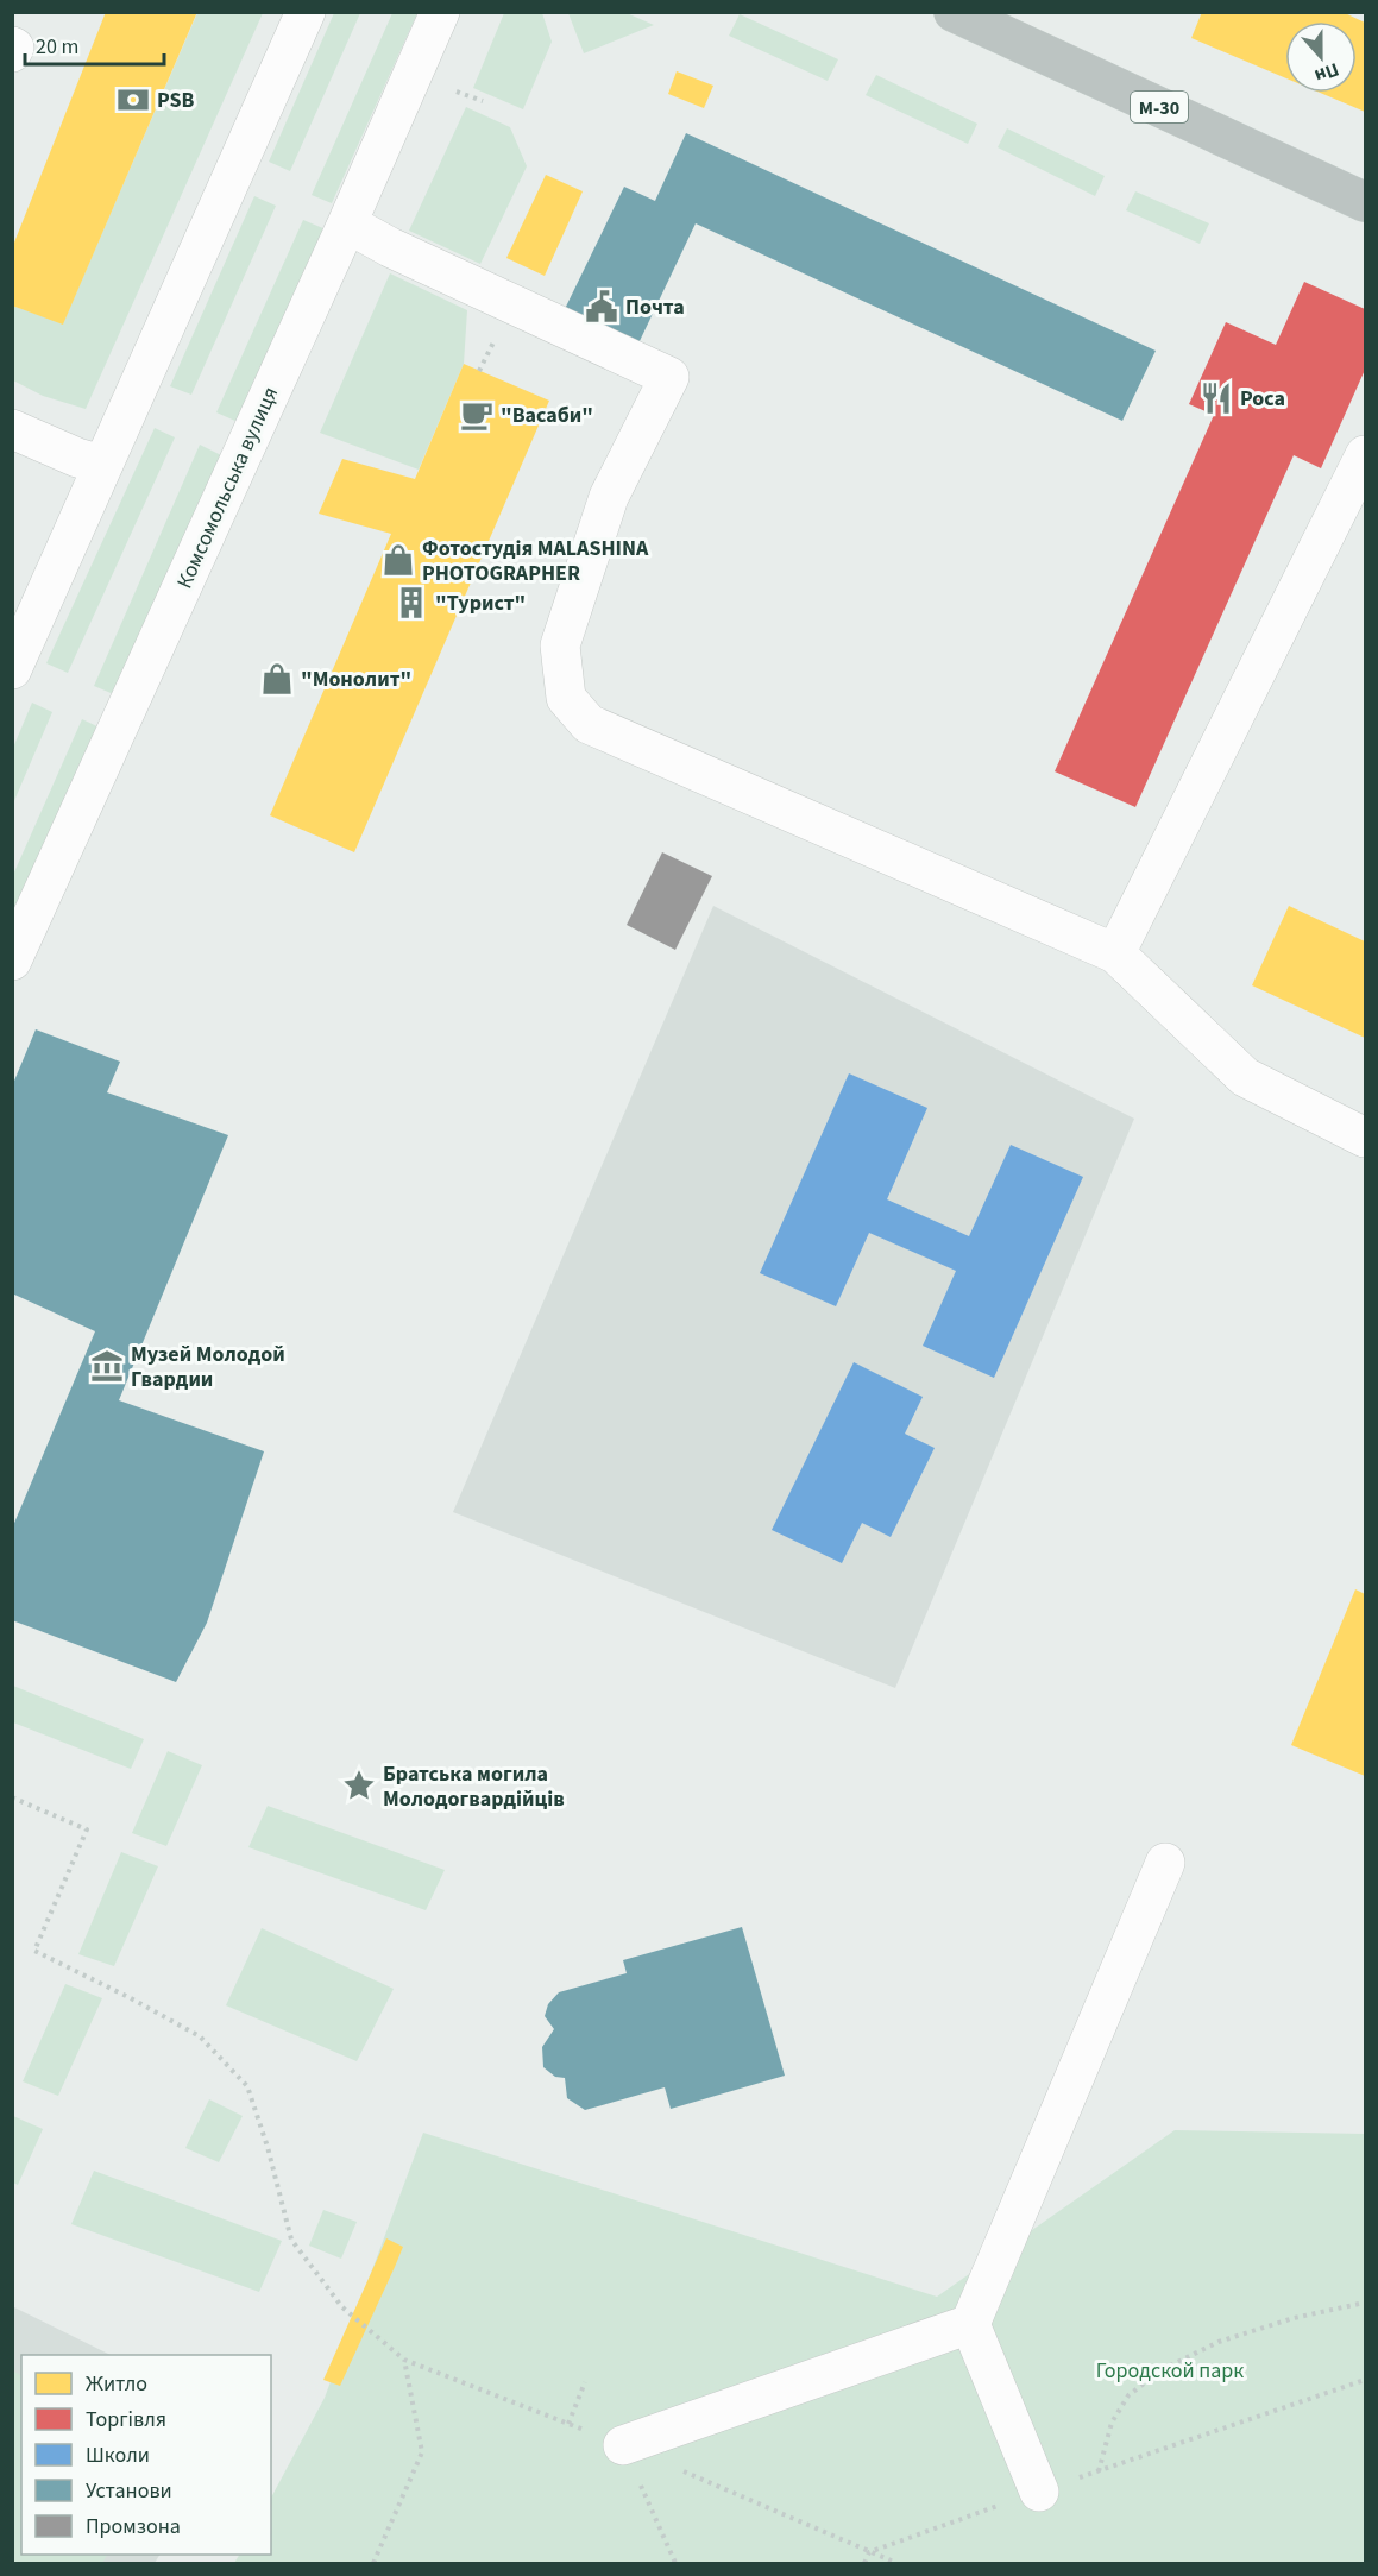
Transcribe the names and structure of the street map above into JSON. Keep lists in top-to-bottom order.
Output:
{
  "streets": {
    "highway": ["М-30"],
    "street": ["Комсомольська вулиця"]
  },
  "parks": ["Городской парк"],
  "places": {
    "bank": ["PSB"],
    "public building": ["Почта"],
    "restaurant": ["Роса"],
    "cafe": ["\"Васаби\""],
    "shop": ["Фотостудія MALASHINA PHOTOGRAPHER", "\"Монолит\""],
    "building": ["\"Турист\""],
    "museum": ["Музей Молодой Гвардии"],
    "place": ["Братська могила Молодогвардійців"]
  },
  "legend": [
    "Житло",
    "Торгівля",
    "Школи",
    "Установи",
    "Промзона"
  ],
  "scale_bar": "20 m",
  "north": "bottom"
}
